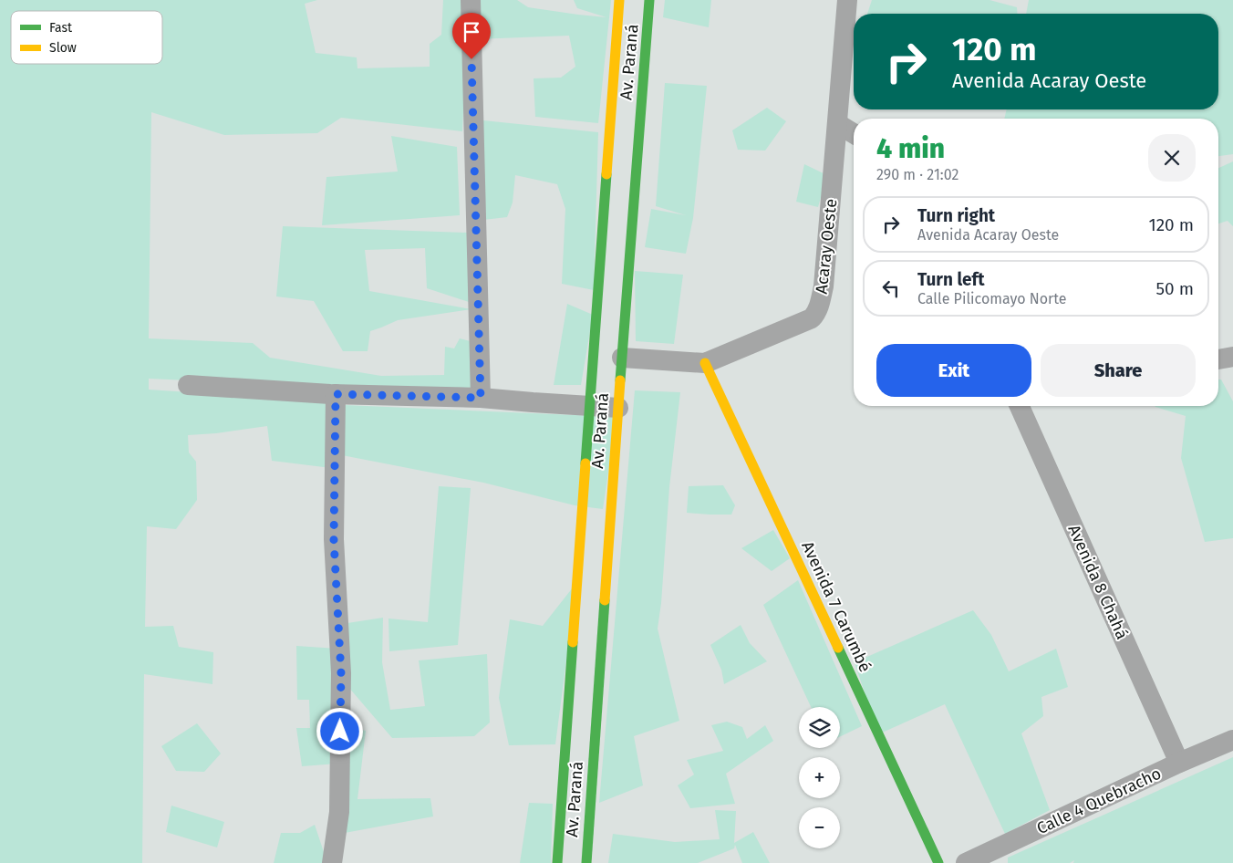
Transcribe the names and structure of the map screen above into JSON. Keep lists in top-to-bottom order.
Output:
{
  "streets": {
    "street": [
      "Av. Paraná",
      "Acaray Oeste",
      "Avenida 8 Chahá",
      "Avenida 7 Carumbé",
      "Calle 4 Quebracho"
    ]
  },
  "crossings": [
    ["Av. Paraná", "Acaray Oeste"],
    ["Acaray Oeste", "Avenida 7 Carumbé"],
    ["Avenida 8 Chahá", "Calle 4 Quebracho"]
  ],
  "legend": ["Fast", "Slow"],
  "page": {
    "turn": ["120 m", "Avenida Acaray Oeste"],
    "heading": ["4 min", "290 m · 21:02"],
    "list": [
      {
        "name": "Turn right",
        "note": "Avenida Acaray Oeste",
        "value": "120 m"
      },
      {
        "name": "Turn left",
        "note": "Calle Pilicomayo Norte",
        "value": "50 m"
      }
    ],
    "buttons": ["Exit", "Share"],
    "map_buttons": ["+", "−"]
  }
}
